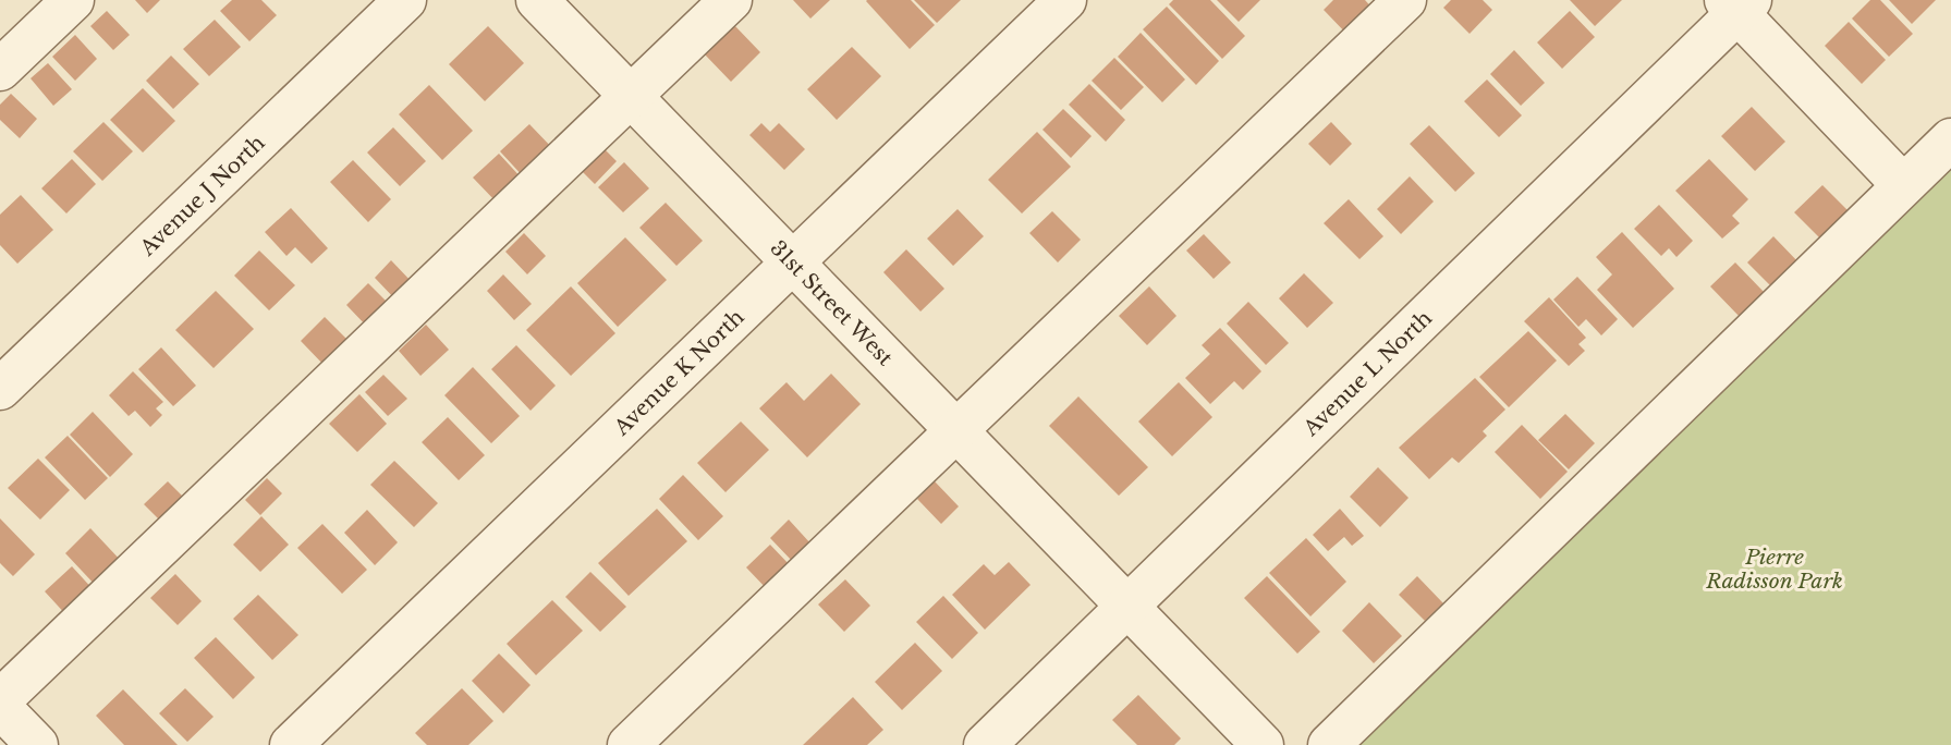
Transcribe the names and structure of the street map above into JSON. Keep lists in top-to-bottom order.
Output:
{
  "streets": {
    "street": [
      "Avenue J North",
      "31st Street West",
      "Avenue K North",
      "Avenue L North"
    ]
  },
  "crossings": [
    ["31st Street West", "Avenue K North"],
    ["31st Street West", "Avenue L North"]
  ],
  "parks": ["Pierre Radisson Park"]
}
